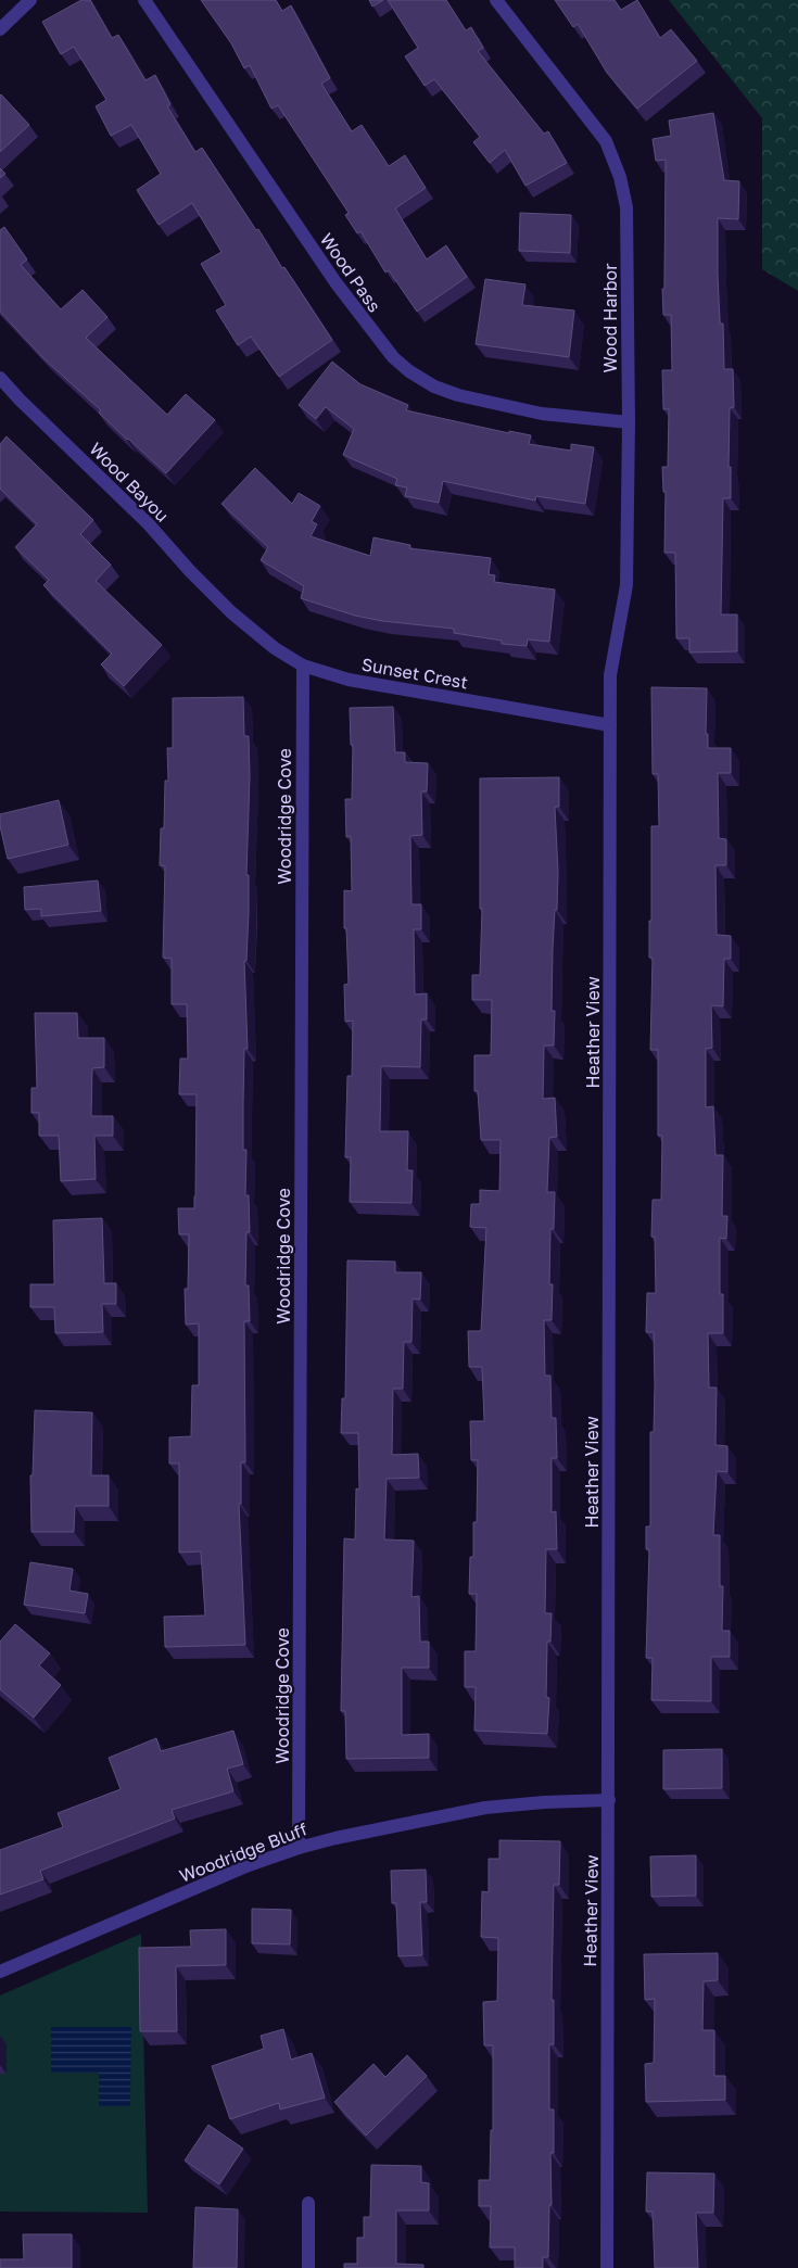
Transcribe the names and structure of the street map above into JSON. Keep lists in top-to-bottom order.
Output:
{
  "streets": {
    "street": [
      "Wood Pass",
      "Wood Harbor",
      "Wood Bayou",
      "Sunset Crest",
      "Woodridge Cove",
      "Heather View",
      "Woodridge Bluff"
    ]
  },
  "crossings": [
    ["Wood Pass", "Wood Harbor"],
    ["Wood Harbor", "Heather View"],
    ["Wood Bayou", "Sunset Crest"],
    ["Sunset Crest", "Woodridge Cove"],
    ["Sunset Crest", "Heather View"],
    ["Woodridge Cove", "Woodridge Bluff"],
    ["Heather View", "Woodridge Bluff"]
  ]
}
